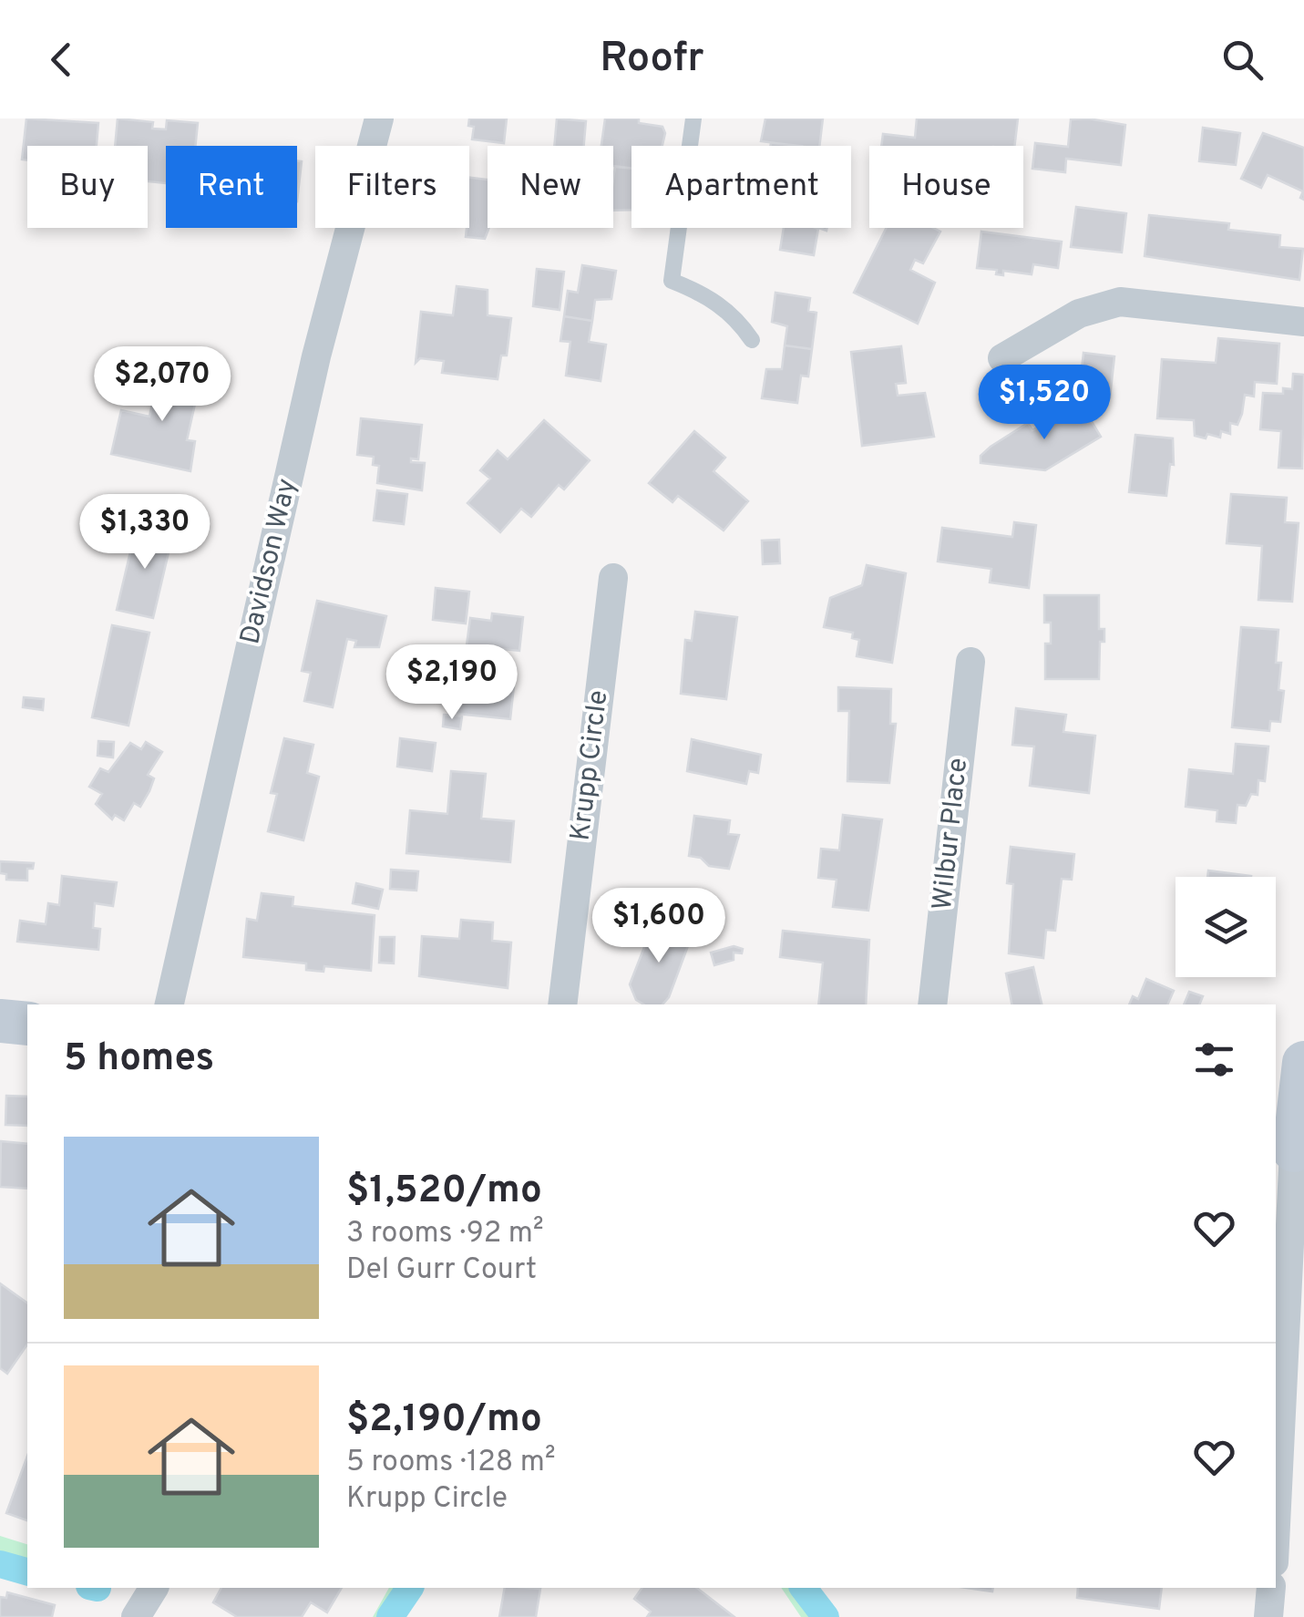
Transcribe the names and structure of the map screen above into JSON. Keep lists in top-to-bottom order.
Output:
{
  "streets": {
    "street": ["Davidson Way", "Krupp Circle", "Wilbur Place"]
  },
  "page": {
    "header": "Roofr",
    "chip": [
      "Buy",
      "Rent",
      "Filters",
      "New",
      "Apartment",
      "House"
    ],
    "price": [
      "$2,070",
      "$1,520",
      "$1,330",
      "$2,190",
      "$1,600"
    ],
    "heading": "5 homes",
    "list": [
      {
        "name": "$1,520/mo",
        "note": "3 rooms · 92 m² · Del Gurr Court"
      },
      {
        "name": "$2,190/mo",
        "note": "5 rooms · 128 m² · Krupp Circle"
      }
    ]
  }
}
